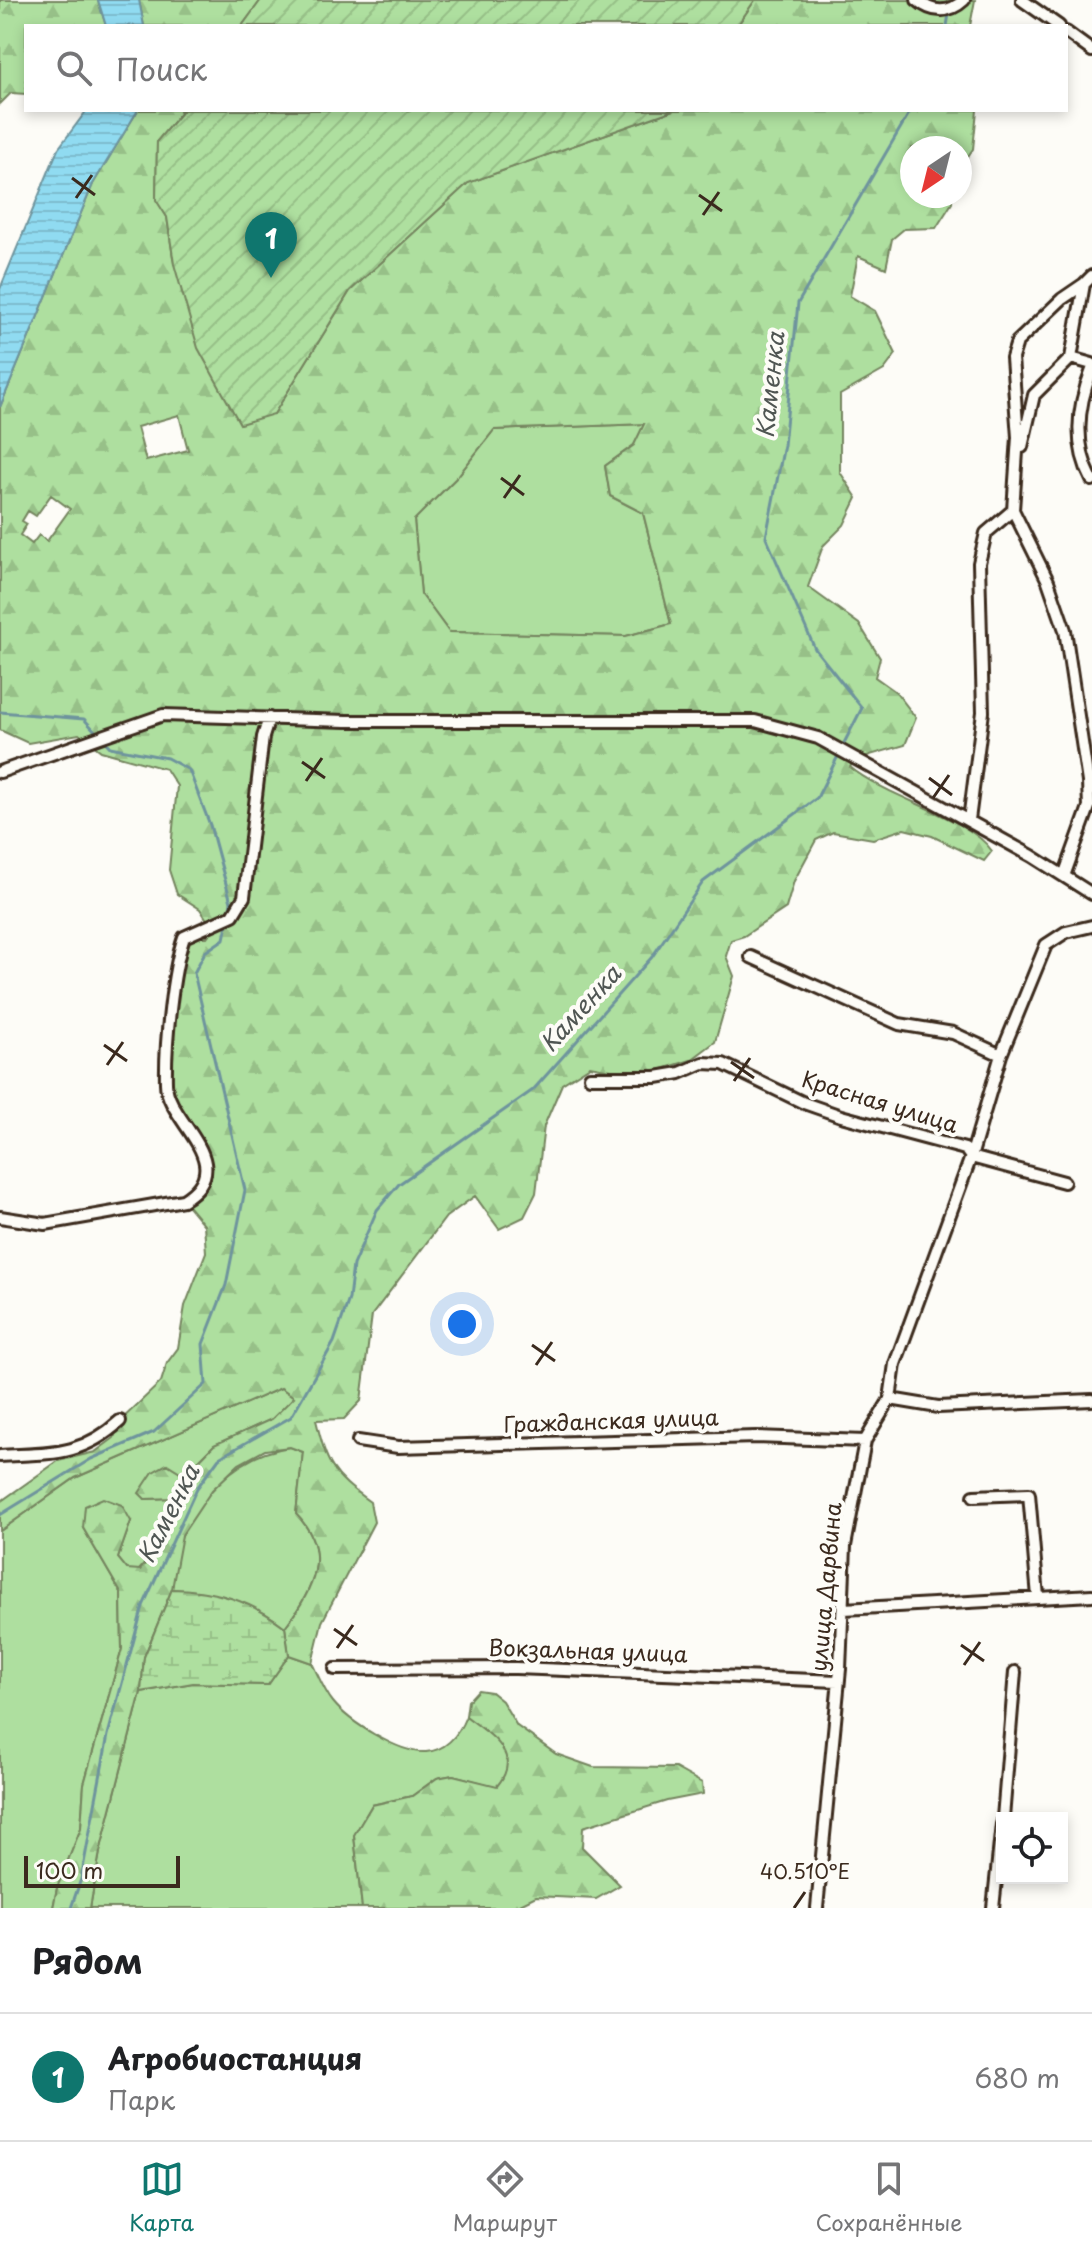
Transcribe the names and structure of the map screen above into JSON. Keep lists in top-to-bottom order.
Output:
{
  "streets": {
    "street": [
      "Красная улица",
      "Гражданская улица",
      "улица Дарвина",
      "Вокзальная улица"
    ]
  },
  "crossings": [
    ["Красная улица", "улица Дарвина"],
    ["Гражданская улица", "улица Дарвина"],
    ["улица Дарвина", "Вокзальная улица"]
  ],
  "water": ["Каменка"],
  "scale_bar": "100 m",
  "north": "bottom left",
  "page": {
    "search": "Поиск",
    "pins": "1",
    "scale": "100 m",
    "heading": "Рядом",
    "list": [
      {
        "mark": "1",
        "name": "Агробиостанция",
        "note": "Парк",
        "value": "680 m"
      }
    ],
    "nav": ["Карта", "Маршрут", "Сохранённые"]
  },
  "coordinates": ["40.510°E"]
}
